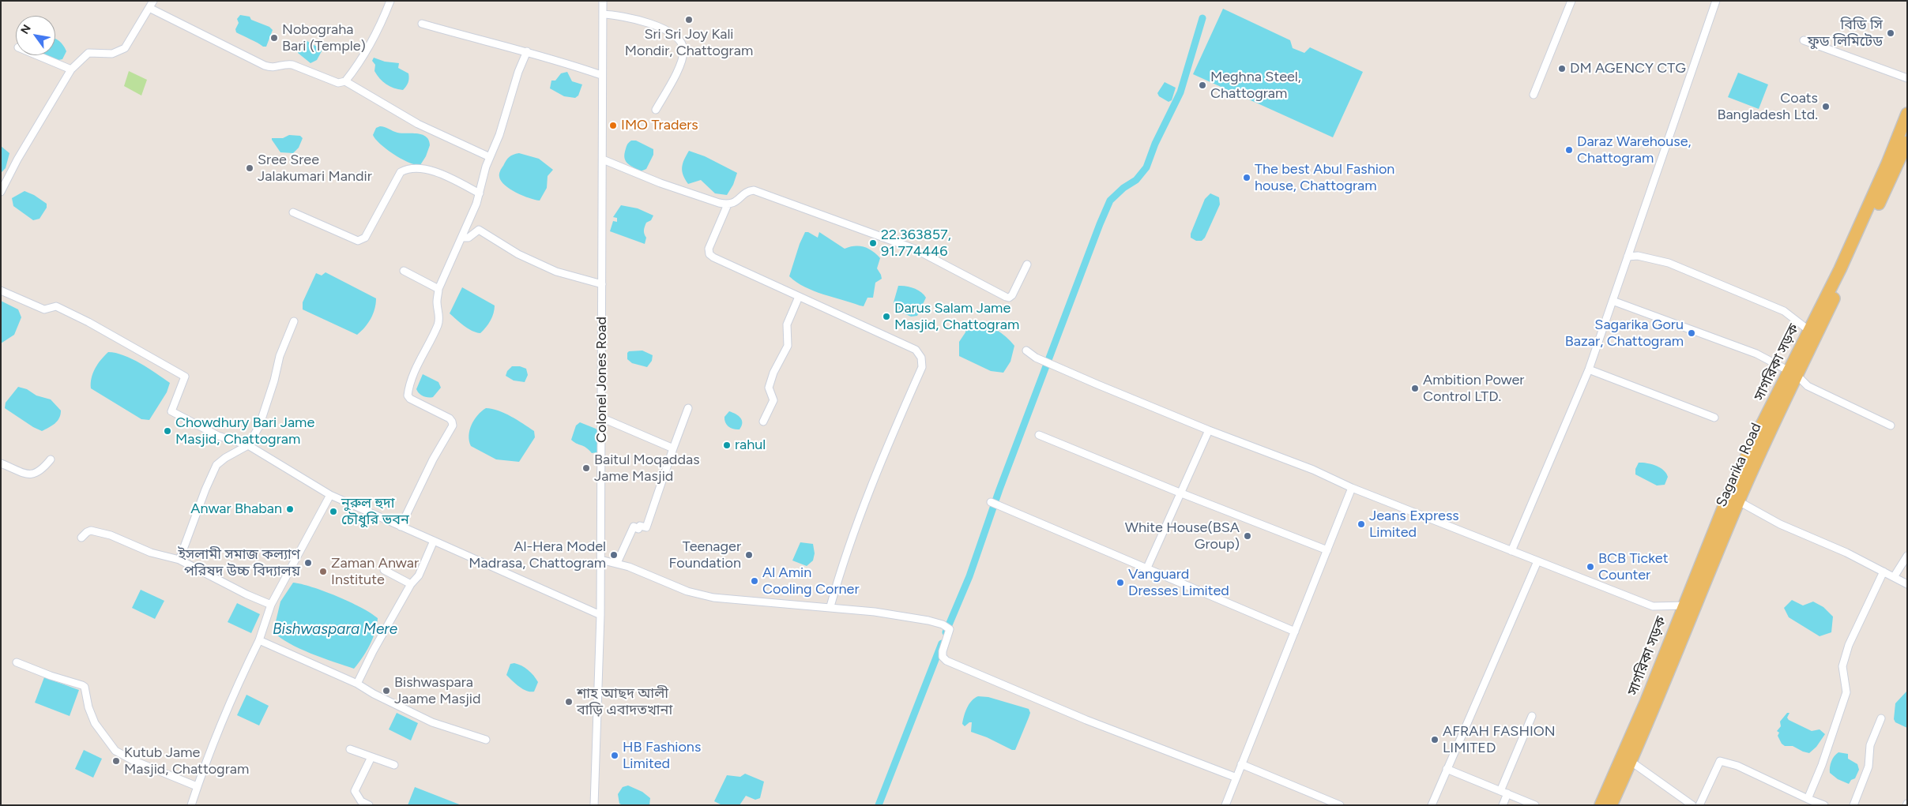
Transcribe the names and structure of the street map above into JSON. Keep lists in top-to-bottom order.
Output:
{
  "streets": {
    "main road": ["সাগরিকা সড়ক"],
    "street": ["Colonel Jones Road"]
  },
  "water": ["Bishwaspara Mere"],
  "places": [
    "Sri Sri Joy Kali Mondir, Chattogram",
    "বিডি সি ফুড লিমিটেড",
    "Nobograha Bari (Temple)",
    "DM AGENCY CTG",
    "Meghna Steel, Chattogram",
    "Coats Bangladesh Ltd.",
    "IMO Traders",
    "Daraz Warehouse, Chattogram",
    "Sree Sree Jalakumari Mandir",
    "The best Abul Fashion house, Chattogram",
    "22.363857, 91.774446",
    "Darus Salam Jame Masjid, Chattogram",
    "Sagarika Goru Bazar, Chattogram",
    "Ambition Power Control LTD.",
    "Chowdhury Bari Jame Masjid, Chattogram",
    "rahul",
    "Baitul Moqaddas Jame Masjid",
    "Anwar Bhaban",
    "নুরুল হুদা চৌধুরি ভবন",
    "Jeans Express Limited",
    "White House(BSA Group)",
    "Al-Hera Model Madrasa, Chattogram",
    "Teenager Foundation",
    "ইসলামী সমাজ কল্যাণ পরিষদ উচ্চ বিদ্যালয়",
    "BCB Ticket Counter",
    "Zaman Anwar Institute",
    "Al Amin Cooling Corner",
    "Vanguard Dresses Limited",
    "Bishwaspara Jaame Masjid",
    "শাহ আছদ আলী বাড়ি এবাদতখানা",
    "AFRAH FASHION LIMITED",
    "HB Fashions Limited",
    "Kutub Jame Masjid, Chattogram"
  ],
  "north": "top left"
}
